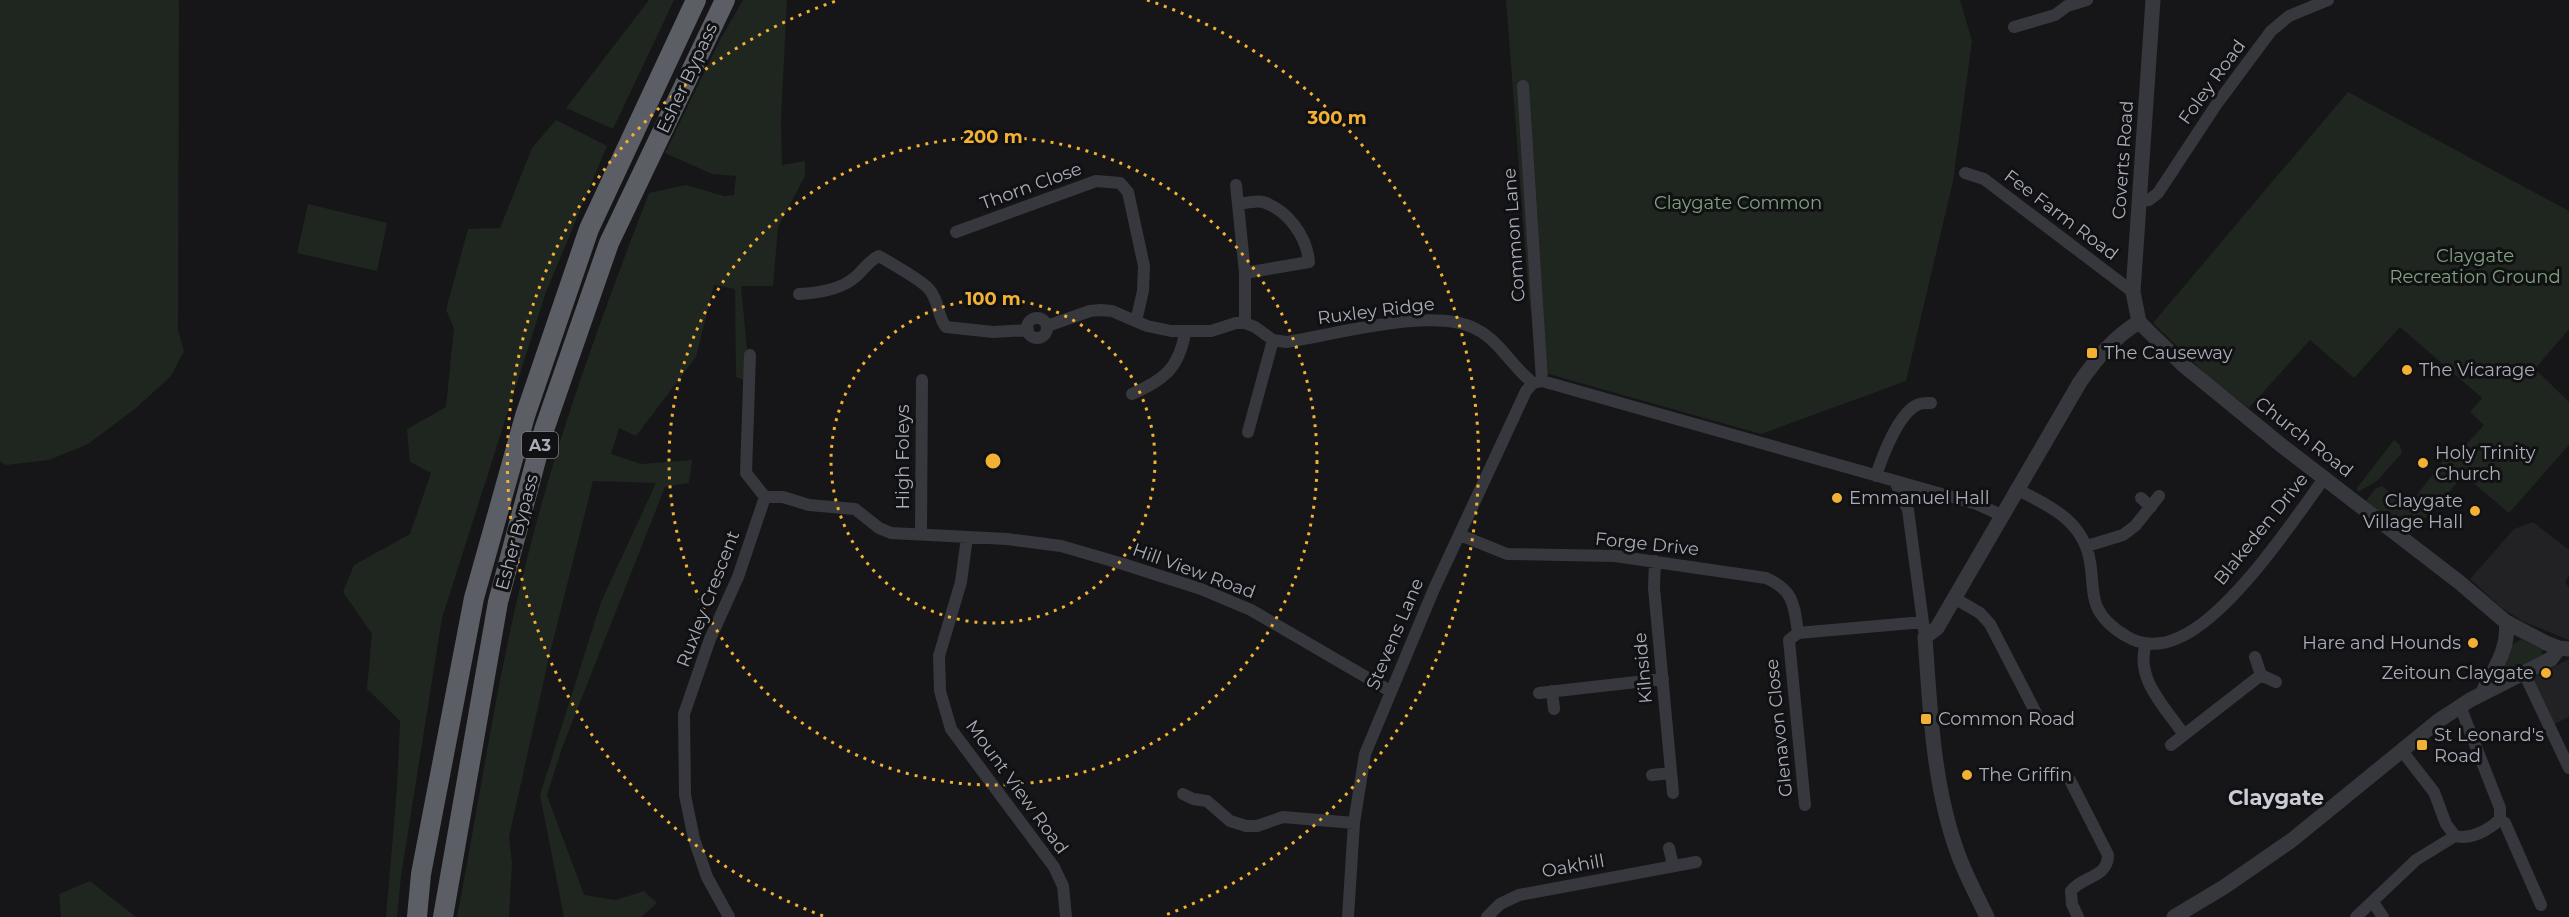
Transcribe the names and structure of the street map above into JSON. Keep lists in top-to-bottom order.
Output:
{
  "streets": {
    "highway": ["Esher Bypass", "A3"],
    "street": [
      "Foley Road",
      "Coverts Road",
      "Thorn Close",
      "Fee Farm Road",
      "Common Lane",
      "Ruxley Ridge",
      "Church Road",
      "High Foleys",
      "Blakeden Drive",
      "Forge Drive",
      "Hill View Road",
      "Ruxley Crescent",
      "Stevens Lane",
      "Kilnside",
      "Glenavon Close",
      "Mount View Road",
      "Oakhill"
    ]
  },
  "crossings": [
    ["Foley Road", "Coverts Road"],
    ["Coverts Road", "Fee Farm Road"],
    ["Coverts Road", "Church Road"],
    ["Common Lane", "Ruxley Ridge"],
    ["Common Lane", "Stevens Lane"],
    ["Ruxley Ridge", "Stevens Lane"],
    ["Church Road", "Blakeden Drive"],
    ["Forge Drive", "Stevens Lane"],
    ["Forge Drive", "Kilnside"],
    ["Forge Drive", "Glenavon Close"],
    ["Hill View Road", "Stevens Lane"],
    ["Hill View Road", "Mount View Road"]
  ],
  "districts": ["Claygate"],
  "parks": ["Claygate Common", "Claygate Recreation Ground"],
  "places": {
    "transit": ["The Causeway", "Common Road", "St Leonard's Road"],
    "other": [
      "The Vicarage",
      "Holy Trinity Church",
      "Emmanuel Hall",
      "Claygate Village Hall",
      "Hare and Hounds",
      "Zeitoun Claygate",
      "The Griffin"
    ]
  },
  "rings": ["300 m", "200 m", "100 m"]
}
